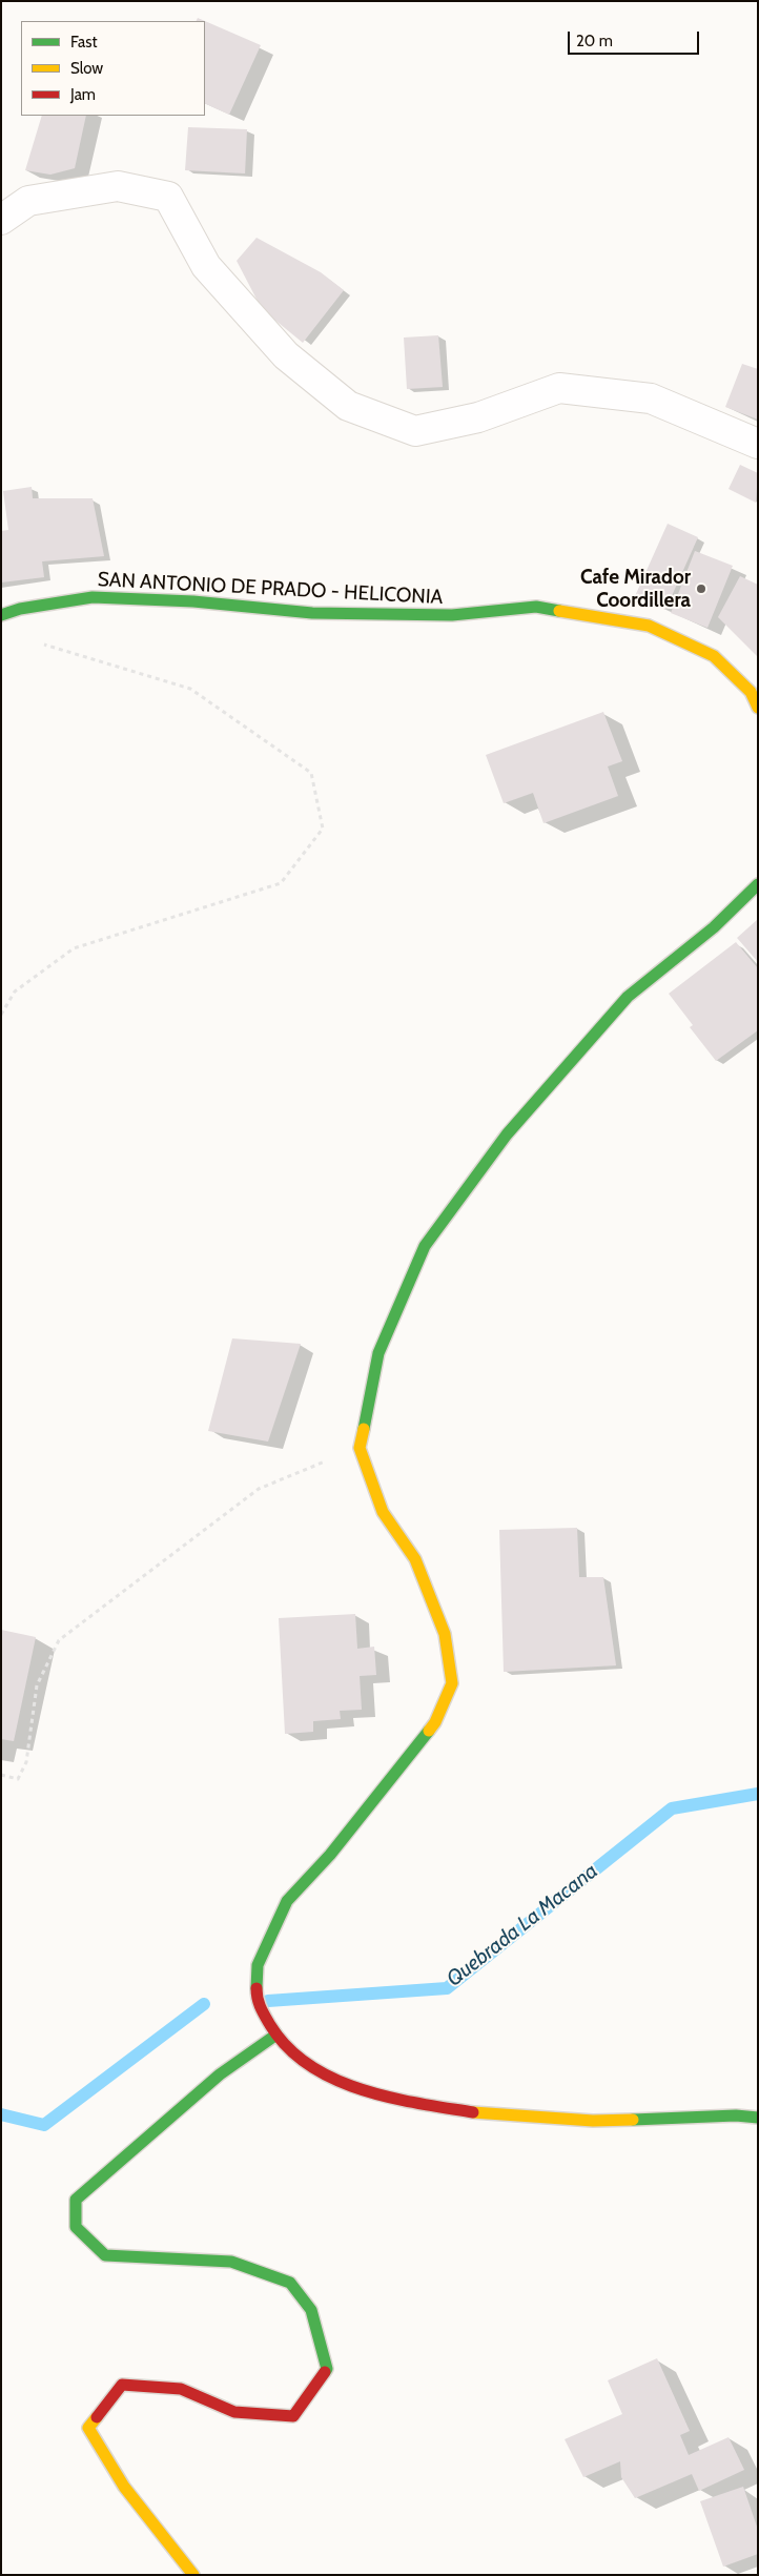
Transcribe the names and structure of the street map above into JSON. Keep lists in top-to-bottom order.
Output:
{
  "streets": {
    "street": ["SAN ANTONIO DE PRADO - HELICONIA"]
  },
  "water": ["Quebrada La Macana"],
  "places": ["Cafe Mirador Coordillera"],
  "legend": ["Fast", "Slow", "Jam"],
  "scale_bar": "20 m"
}
